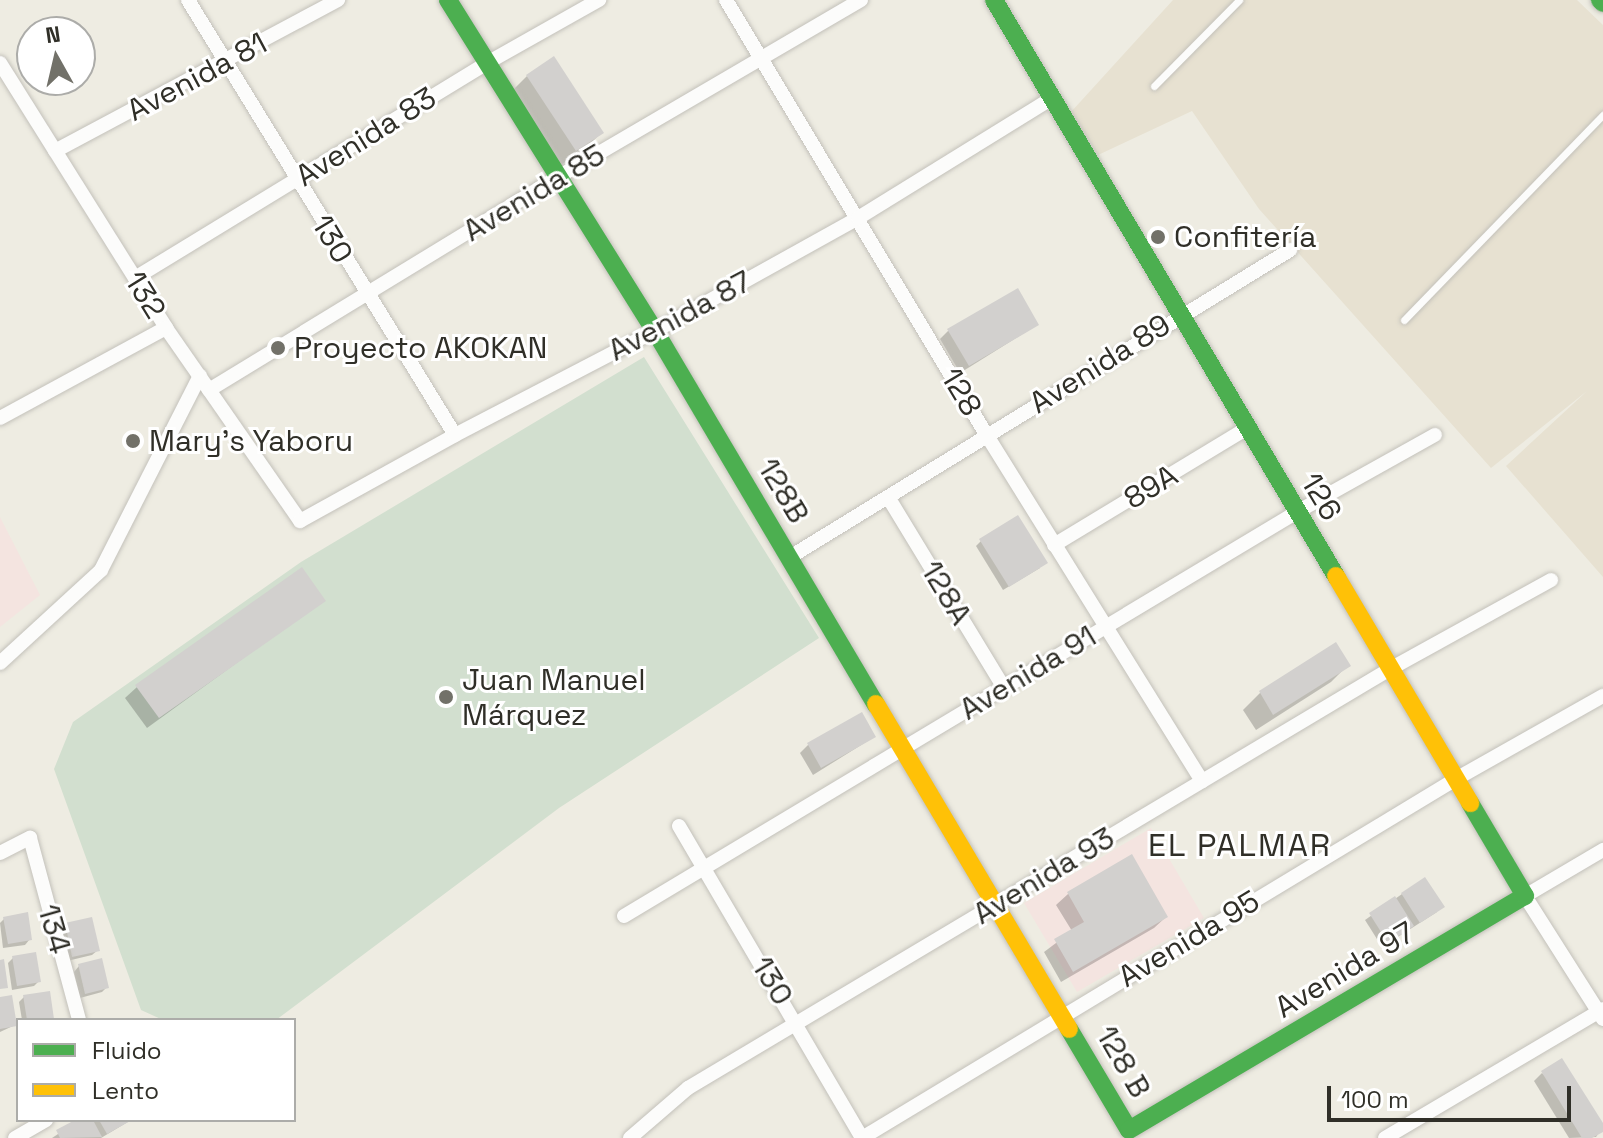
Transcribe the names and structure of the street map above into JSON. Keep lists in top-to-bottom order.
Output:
{
  "streets": {
    "street": [
      "Avenida 81",
      "Avenida 83",
      "Avenida 85",
      "130",
      "132",
      "Avenida 87",
      "Avenida 89",
      "128",
      "89A",
      "128B",
      "126",
      "128A",
      "Avenida 91",
      "Avenida 93",
      "134",
      "Avenida 95",
      "Avenida 97",
      "128 B"
    ]
  },
  "crossings": [
    ["Avenida 81", "130"],
    ["Avenida 81", "132"],
    ["Avenida 83", "130"],
    ["Avenida 83", "132"],
    ["Avenida 83", "128B"],
    ["Avenida 85", "130"],
    ["Avenida 85", "132"],
    ["Avenida 85", "128"],
    ["Avenida 85", "128B"],
    ["130", "Avenida 87"],
    ["130", "Avenida 91"],
    ["130", "Avenida 93"],
    ["130", "Avenida 95"],
    ["132", "Avenida 87"],
    ["Avenida 87", "128"],
    ["Avenida 87", "128B"],
    ["Avenida 87", "126"],
    ["Avenida 89", "128"],
    ["Avenida 89", "128B"],
    ["Avenida 89", "126"],
    ["Avenida 89", "128A"],
    ["128", "89A"],
    ["128", "Avenida 91"],
    ["128", "Avenida 93"],
    ["89A", "126"],
    ["128B", "Avenida 91"],
    ["128B", "Avenida 93"],
    ["128B", "Avenida 95"],
    ["128B", "128 B"],
    ["126", "Avenida 91"],
    ["126", "Avenida 93"],
    ["126", "Avenida 95"],
    ["126", "Avenida 97"],
    ["128A", "Avenida 91"],
    ["Avenida 95", "128 B"],
    ["Avenida 97", "128 B"]
  ],
  "districts": ["EL PALMAR"],
  "places": [
    "Confitería",
    "Proyecto AKOKAN",
    "Mary's Yaboru",
    "Juan Manuel Márquez"
  ],
  "legend": ["Fluido", "Lento"],
  "scale_bar": "100 m",
  "north": "top"
}
